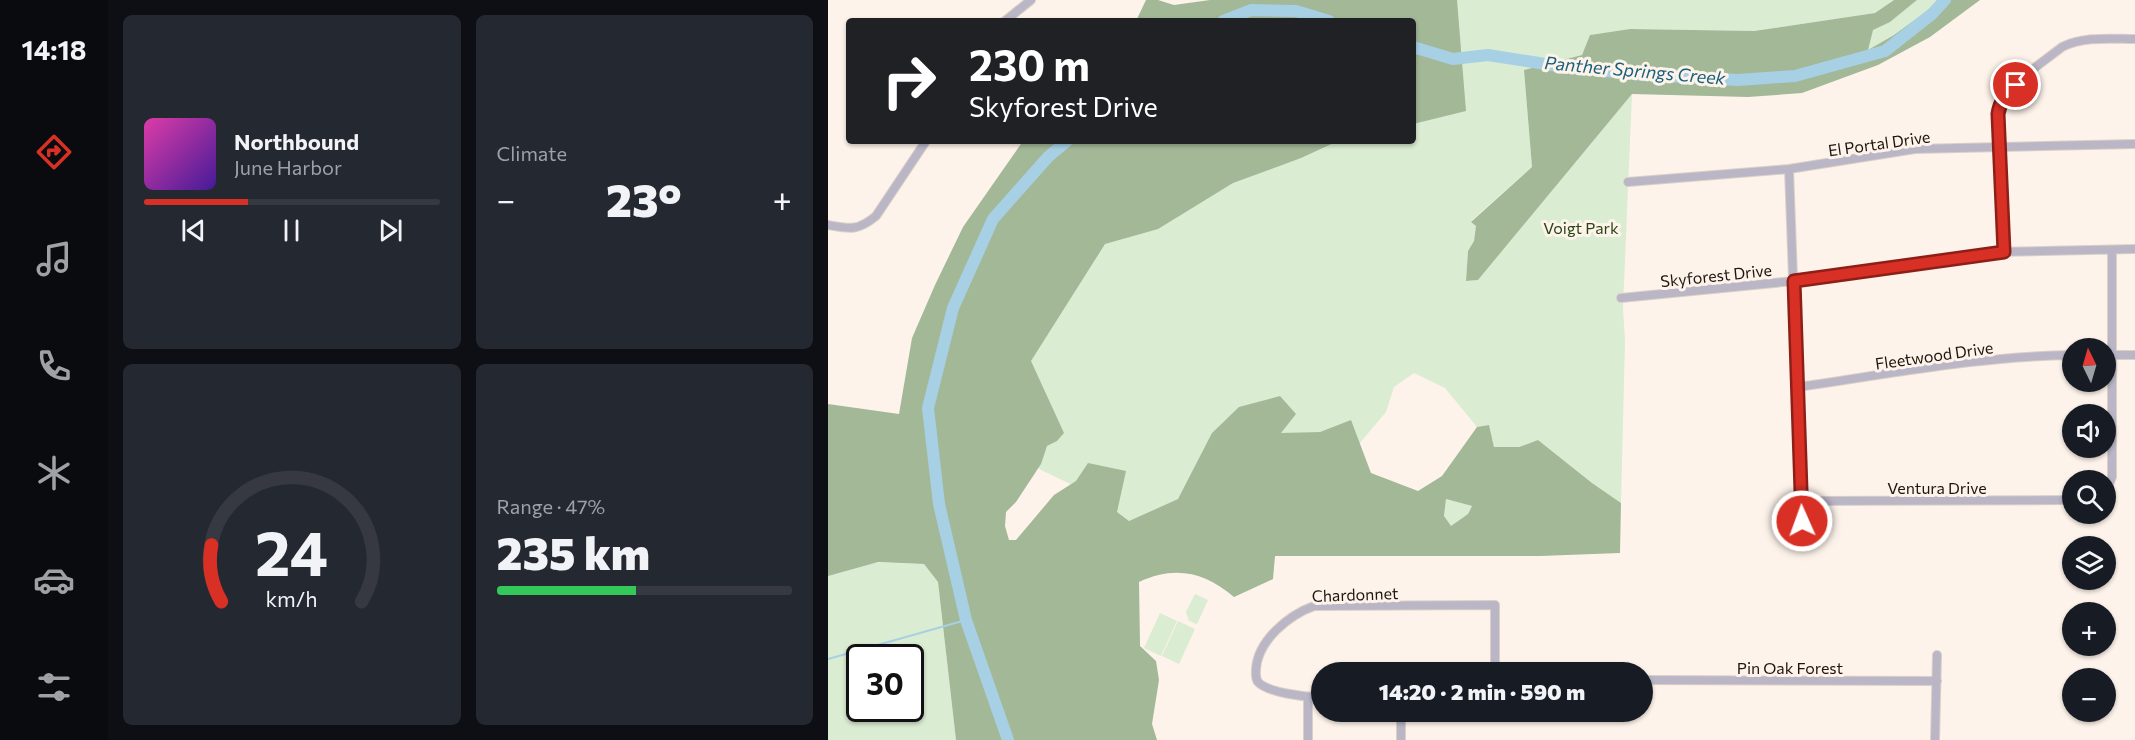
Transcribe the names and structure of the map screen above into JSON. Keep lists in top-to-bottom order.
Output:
{
  "streets": {
    "street": [
      "El Portal Drive",
      "Skyforest Drive",
      "Fleetwood Drive",
      "Ventura Drive",
      "Chardonnet",
      "Pin Oak Forest"
    ]
  },
  "water": ["Panther Springs Creek"],
  "parks": ["Voigt Park"],
  "north": "top",
  "page": {
    "tabs": "14:18",
    "tile": [
      "Climate",
      ["Range · 47%", "235 km"]
    ],
    "turn": ["230 m", "Skyforest Drive"],
    "song": ["Northbound", "June Harbor"],
    "heat": ["−", "23°", "+"],
    "map_buttons": ["+", "−"],
    "limit": "30",
    "trip": "14:20 · 2 min · 590 m",
    "gauge": ["24", "km/h"]
  }
}
